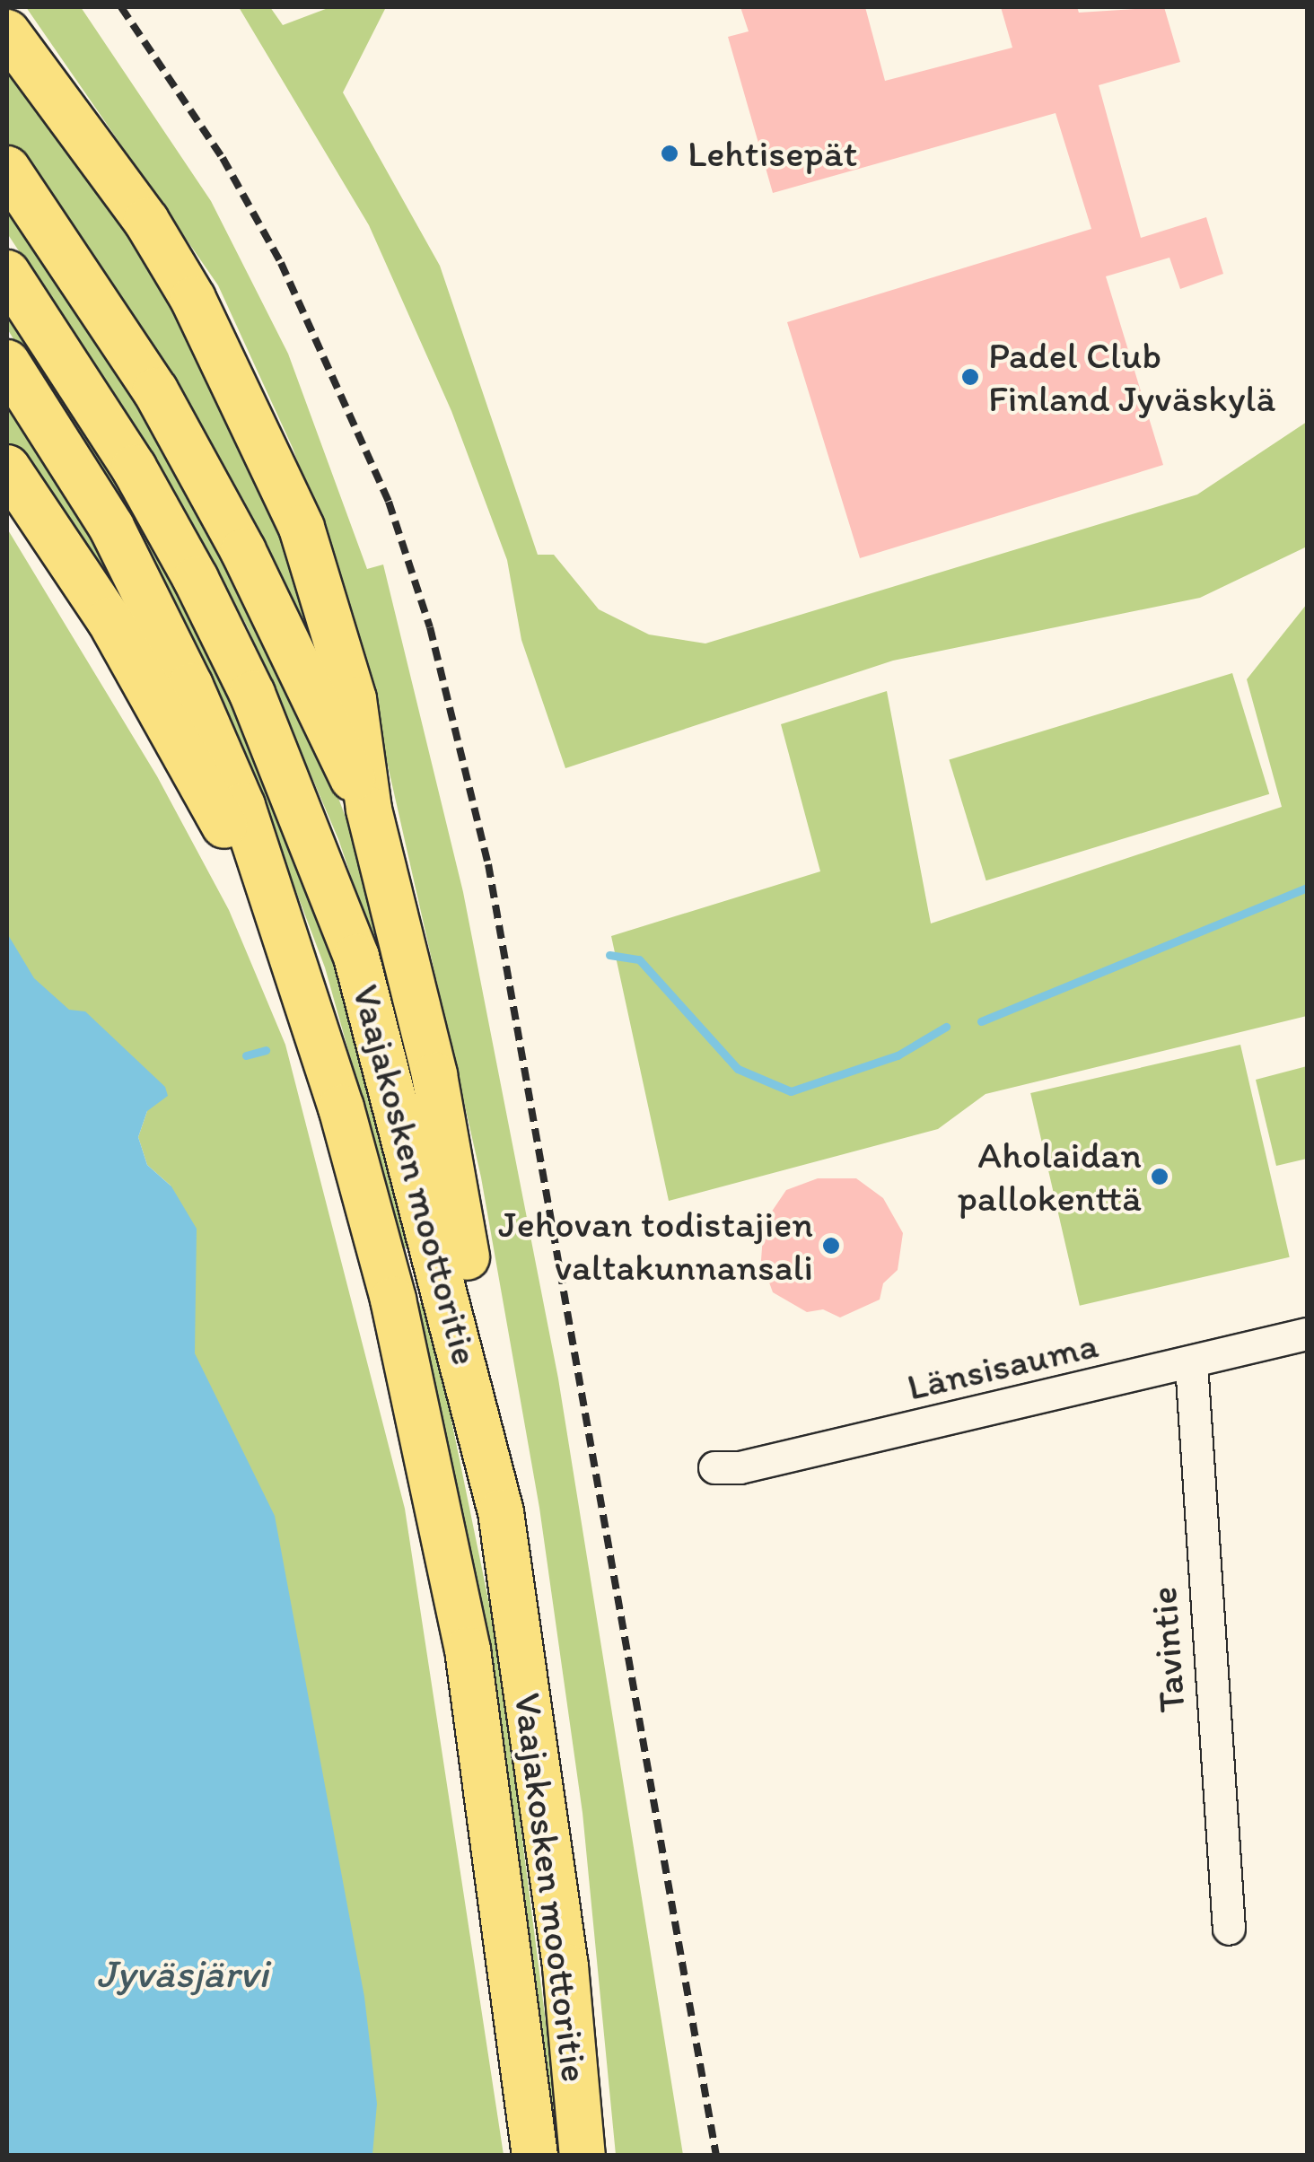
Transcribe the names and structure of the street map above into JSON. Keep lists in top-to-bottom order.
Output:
{
  "streets": {
    "highway": ["Vaajakosken moottoritie"],
    "street": ["Länsisauma", "Tavintie"]
  },
  "crossings": [
    ["Länsisauma", "Tavintie"]
  ],
  "water": ["Jyväsjärvi"],
  "places": [
    "Lehtisepät",
    "Padel Club Finland Jyväskylä",
    "Aholaidan pallokenttä",
    "Jehovan todistajien valtakunnansali"
  ]
}
